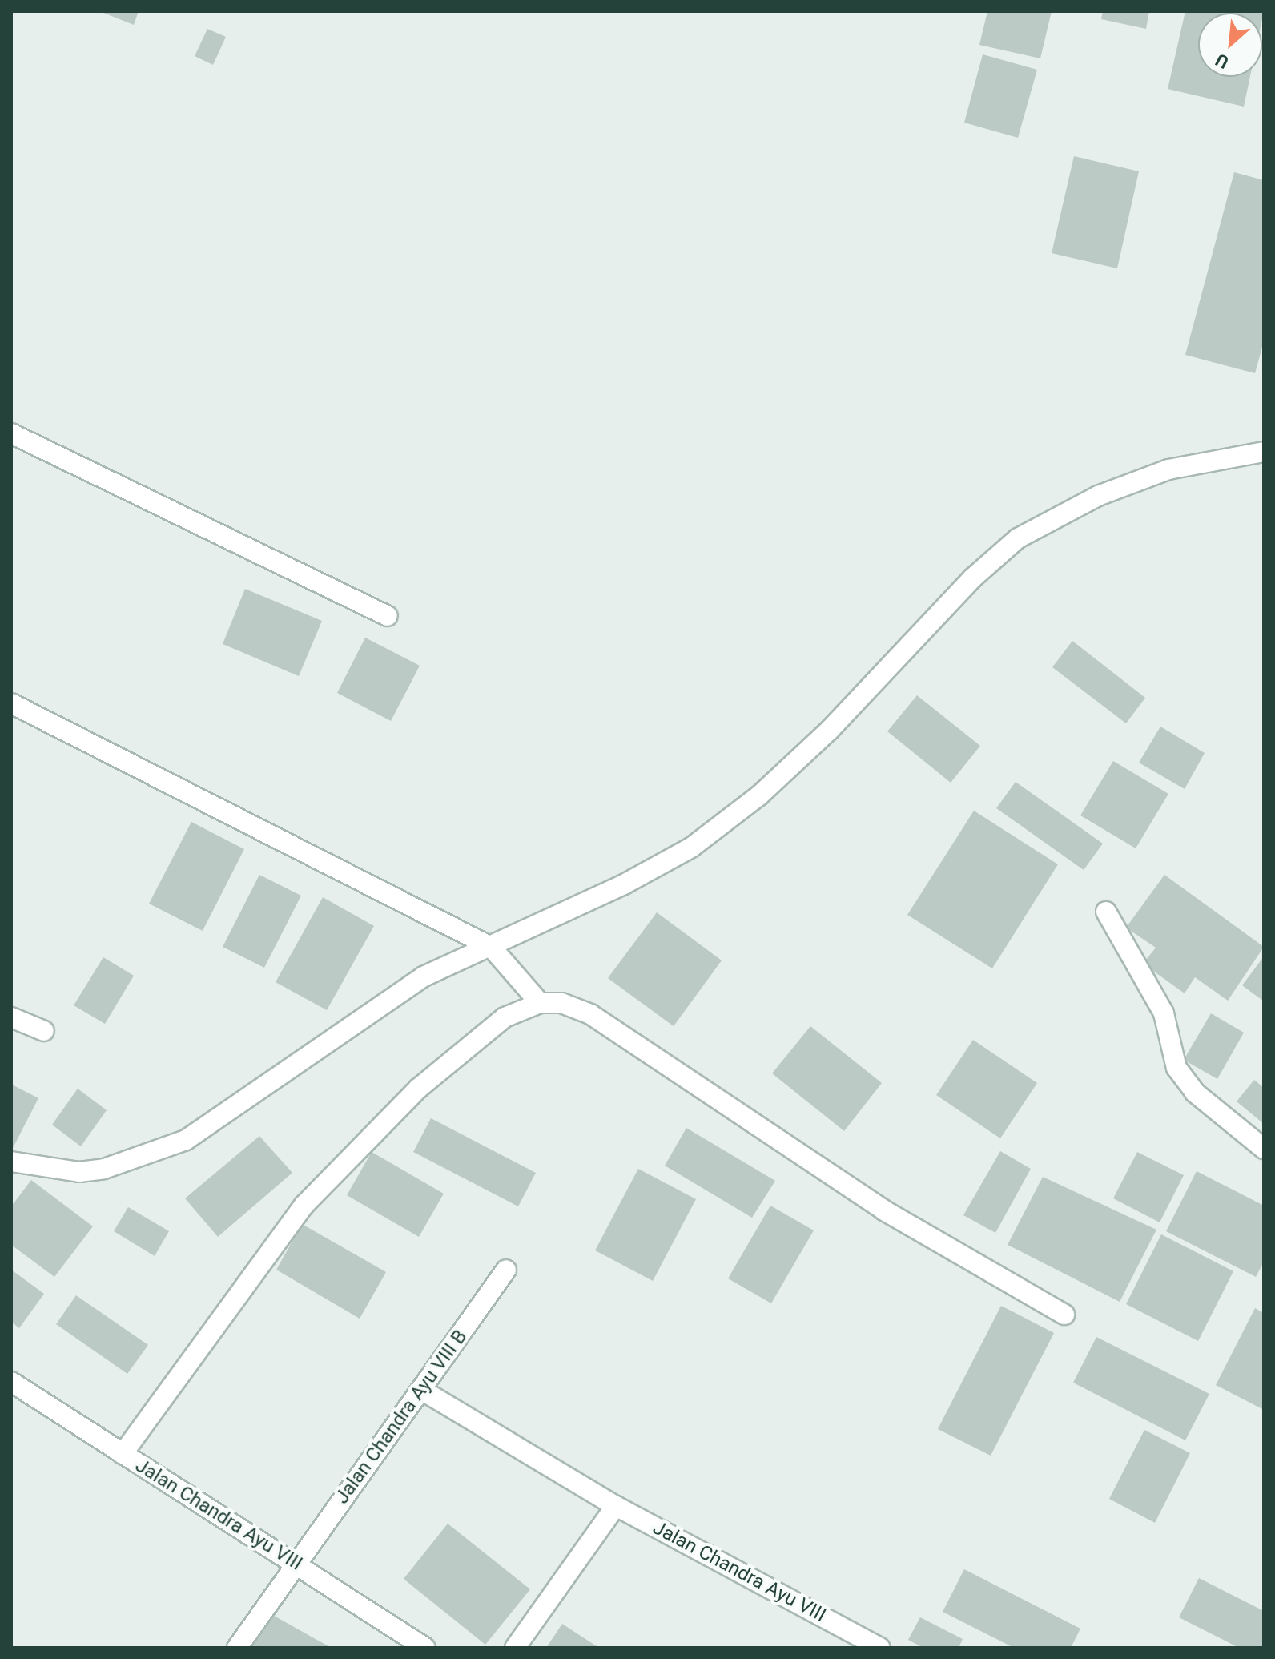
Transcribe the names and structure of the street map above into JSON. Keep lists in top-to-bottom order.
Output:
{
  "streets": {
    "street": ["Jalan Chandra Ayu VIII B", "Jalan Chandra Ayu VIII"]
  },
  "crossings": [
    ["Jalan Chandra Ayu VIII B", "Jalan Chandra Ayu VIII"]
  ],
  "north": "bottom left"
}
